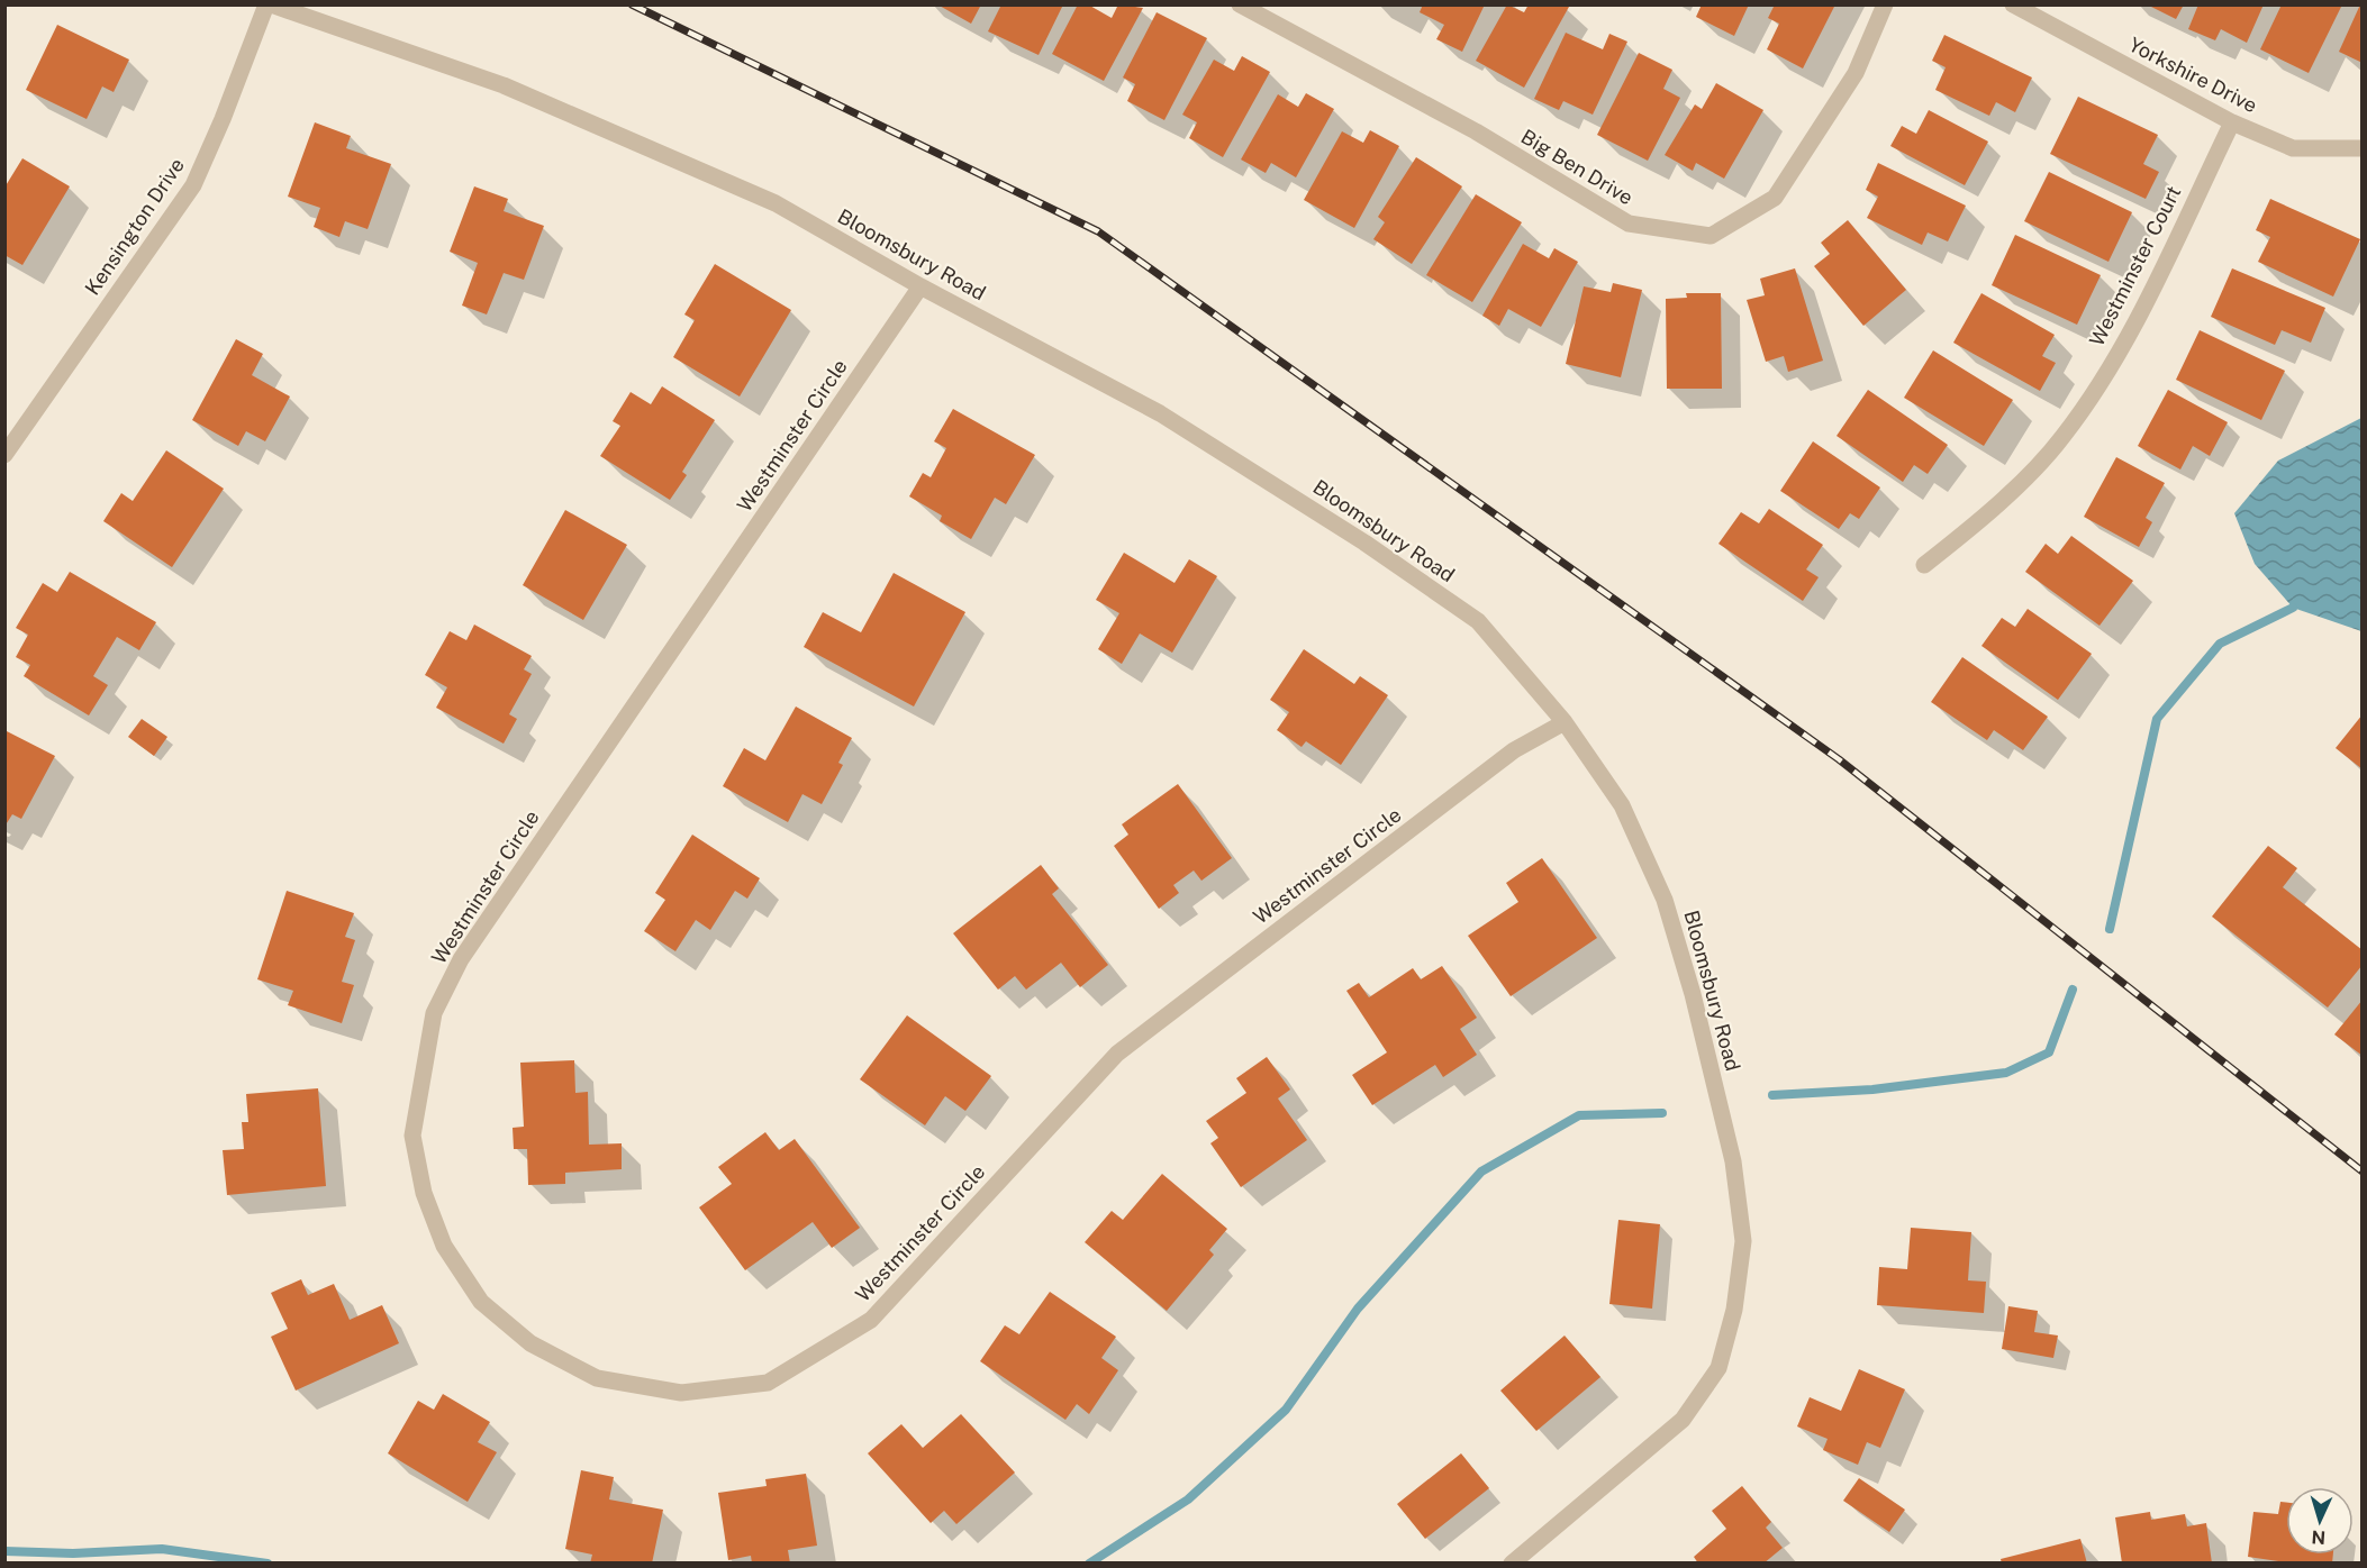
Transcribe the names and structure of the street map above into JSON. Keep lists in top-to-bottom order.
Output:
{
  "streets": {
    "street": [
      "Yorkshire Drive",
      "Big Ben Drive",
      "Kensington Drive",
      "Bloomsbury Road",
      "Westminster Court",
      "Westminster Circle"
    ]
  },
  "crossings": [
    ["Yorkshire Drive", "Westminster Court"],
    ["Kensington Drive", "Bloomsbury Road"],
    ["Bloomsbury Road", "Westminster Circle"]
  ],
  "north": "bottom"
}
